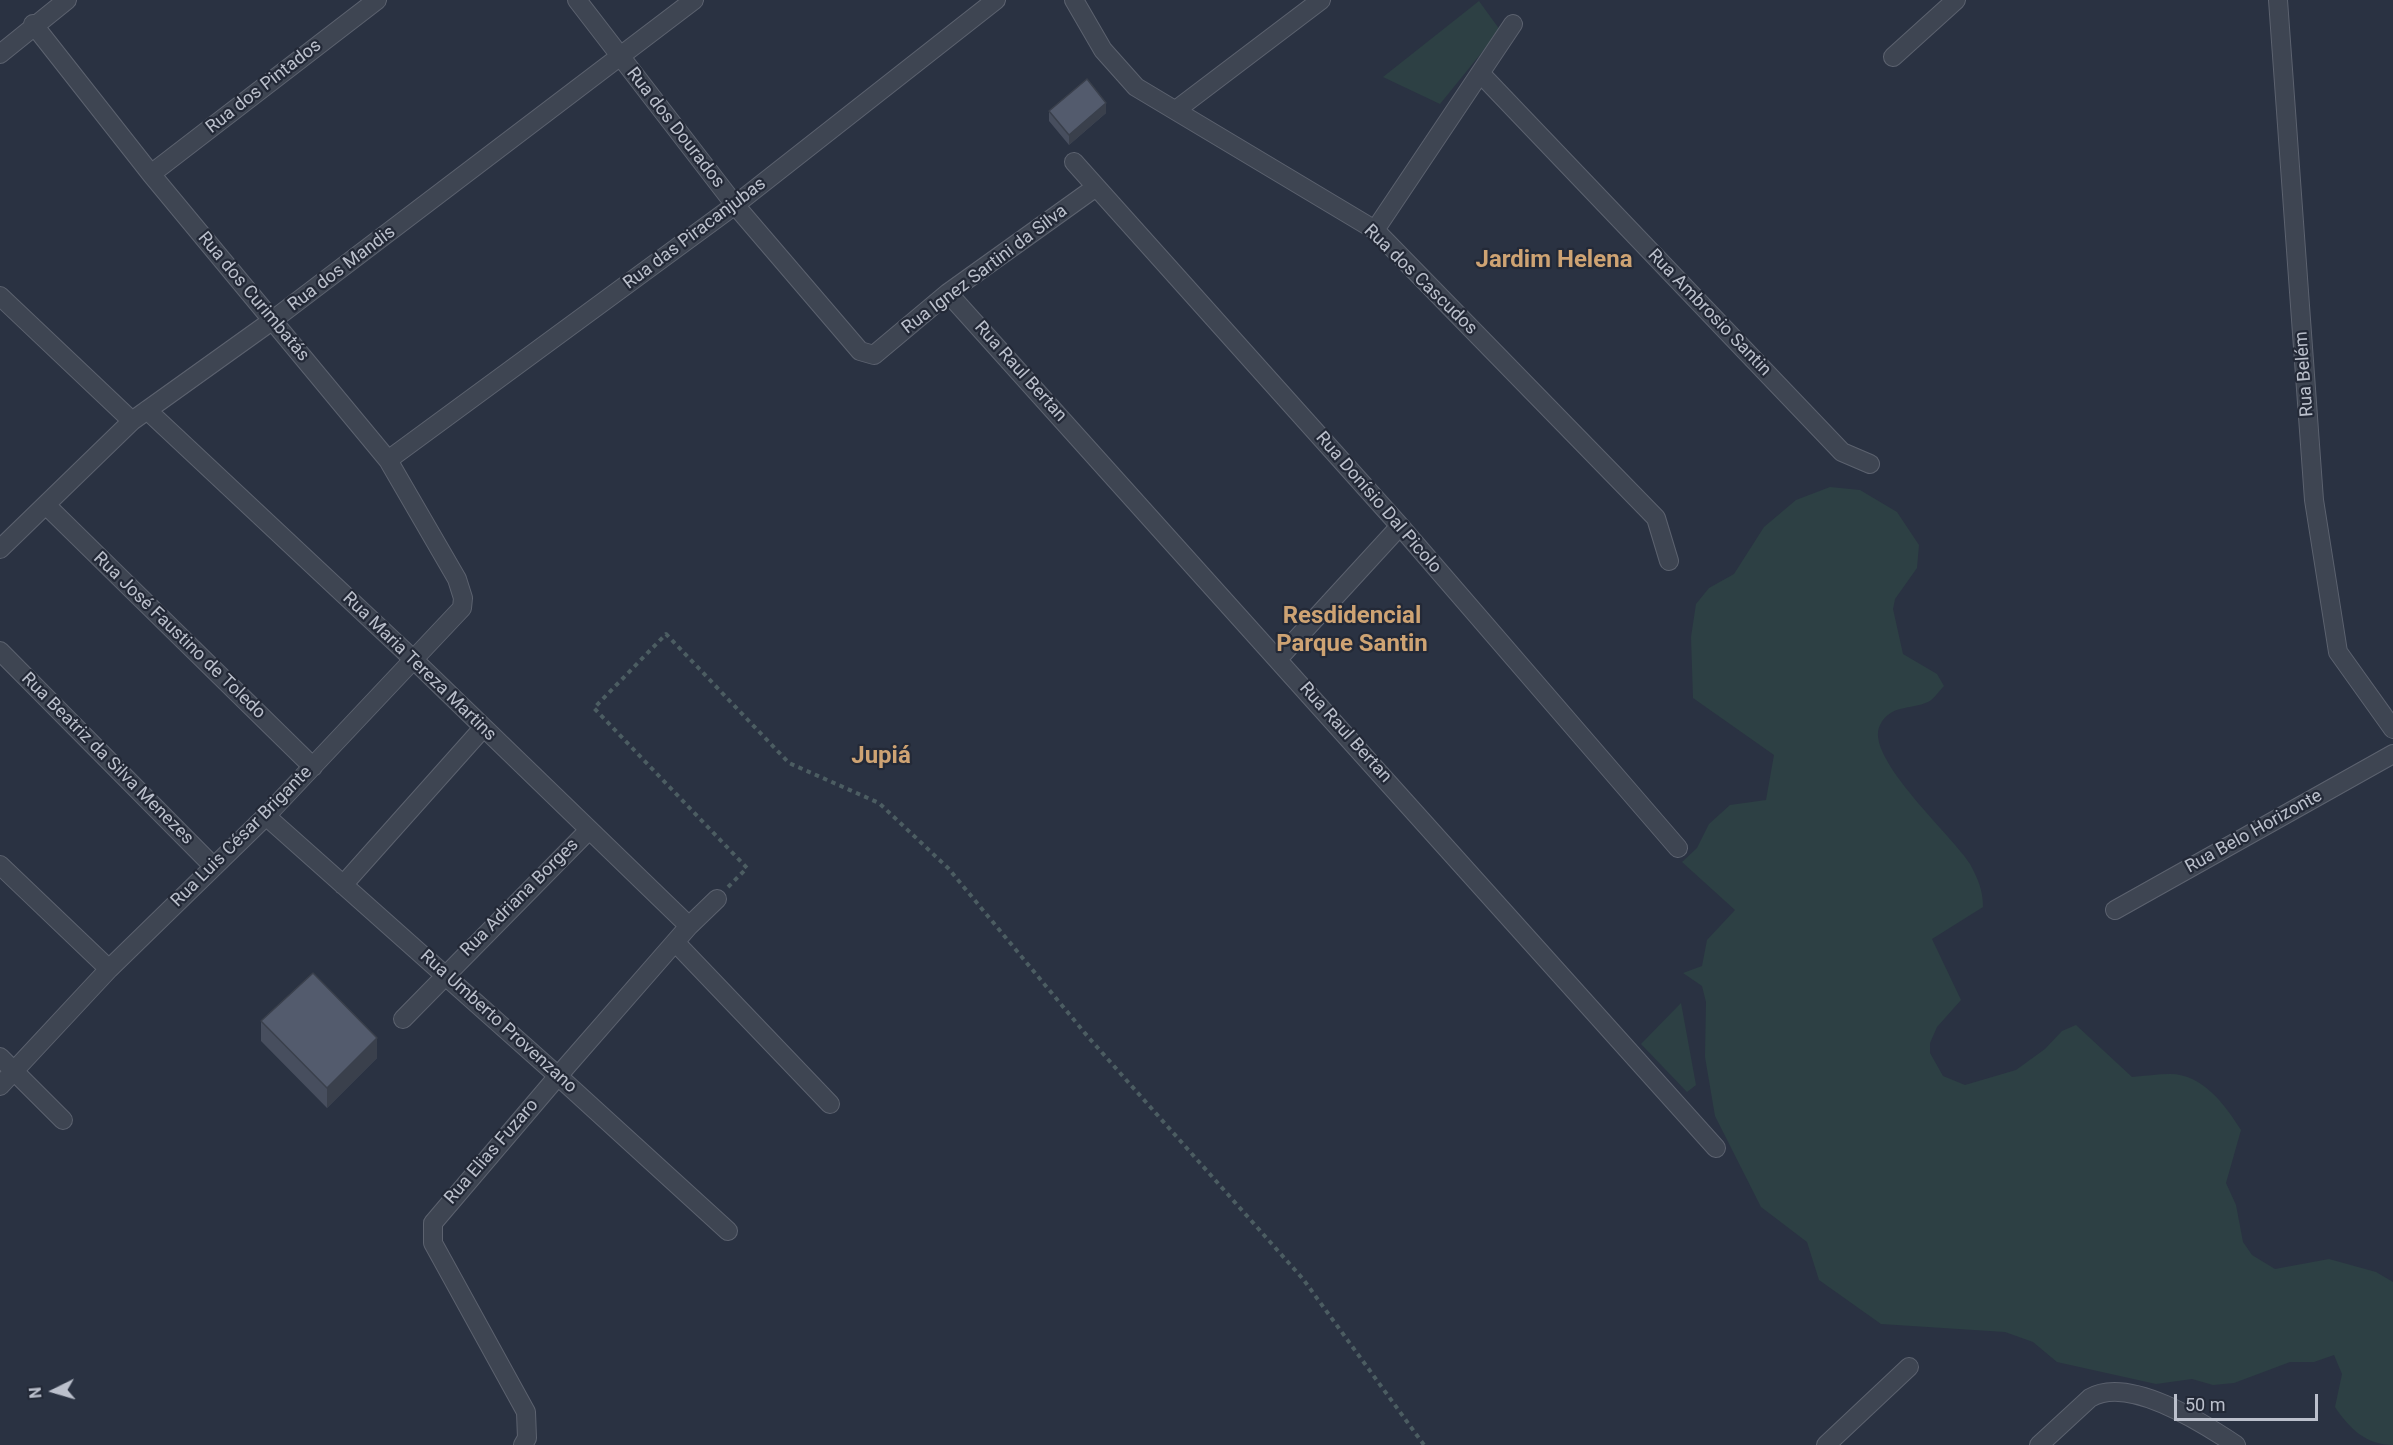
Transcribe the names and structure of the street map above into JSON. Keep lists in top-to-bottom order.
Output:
{
  "streets": {
    "street": [
      "Rua dos Pintados",
      "Rua dos Dourados",
      "Rua das Piracanjubas",
      "Rua dos Mandis",
      "Rua Ignez Sartini da Silva",
      "Rua dos Cascudos",
      "Rua dos Curimbatás",
      "Rua Ambrosio Santin",
      "Rua Raul Bertan",
      "Rua Belém",
      "Rua Donísio Dal Picolo",
      "Rua José Faustino de Toledo",
      "Rua Maria Tereza Martins",
      "Rua Beatriz da Silva Menezes",
      "Rua Belo Horizonte",
      "Rua Luis César Brigante",
      "Rua Adriana Borges",
      "Rua Umberto Provenzano",
      "Rua Elias Fuzaro"
    ]
  },
  "crossings": [
    ["Rua dos Pintados", "Rua dos Curimbatás"],
    ["Rua dos Dourados", "Rua das Piracanjubas"],
    ["Rua dos Dourados", "Rua dos Mandis"],
    ["Rua dos Dourados", "Rua Ignez Sartini da Silva"],
    ["Rua das Piracanjubas", "Rua dos Curimbatás"],
    ["Rua dos Mandis", "Rua dos Curimbatás"],
    ["Rua dos Mandis", "Rua José Faustino de Toledo"],
    ["Rua dos Mandis", "Rua Maria Tereza Martins"],
    ["Rua Ignez Sartini da Silva", "Rua Raul Bertan"],
    ["Rua Ignez Sartini da Silva", "Rua Donísio Dal Picolo"],
    ["Rua dos Curimbatás", "Rua Luis César Brigante"],
    ["Rua José Faustino de Toledo", "Rua Luis César Brigante"],
    ["Rua Maria Tereza Martins", "Rua Luis César Brigante"],
    ["Rua Maria Tereza Martins", "Rua Adriana Borges"],
    ["Rua Maria Tereza Martins", "Rua Elias Fuzaro"],
    ["Rua Beatriz da Silva Menezes", "Rua Luis César Brigante"],
    ["Rua Luis César Brigante", "Rua Umberto Provenzano"],
    ["Rua Adriana Borges", "Rua Umberto Provenzano"],
    ["Rua Umberto Provenzano", "Rua Elias Fuzaro"]
  ],
  "districts": ["Jardim Helena", "Resdidencial Parque Santin", "Jupiá"],
  "scale_bar": "50 m",
  "north": "left"
}
